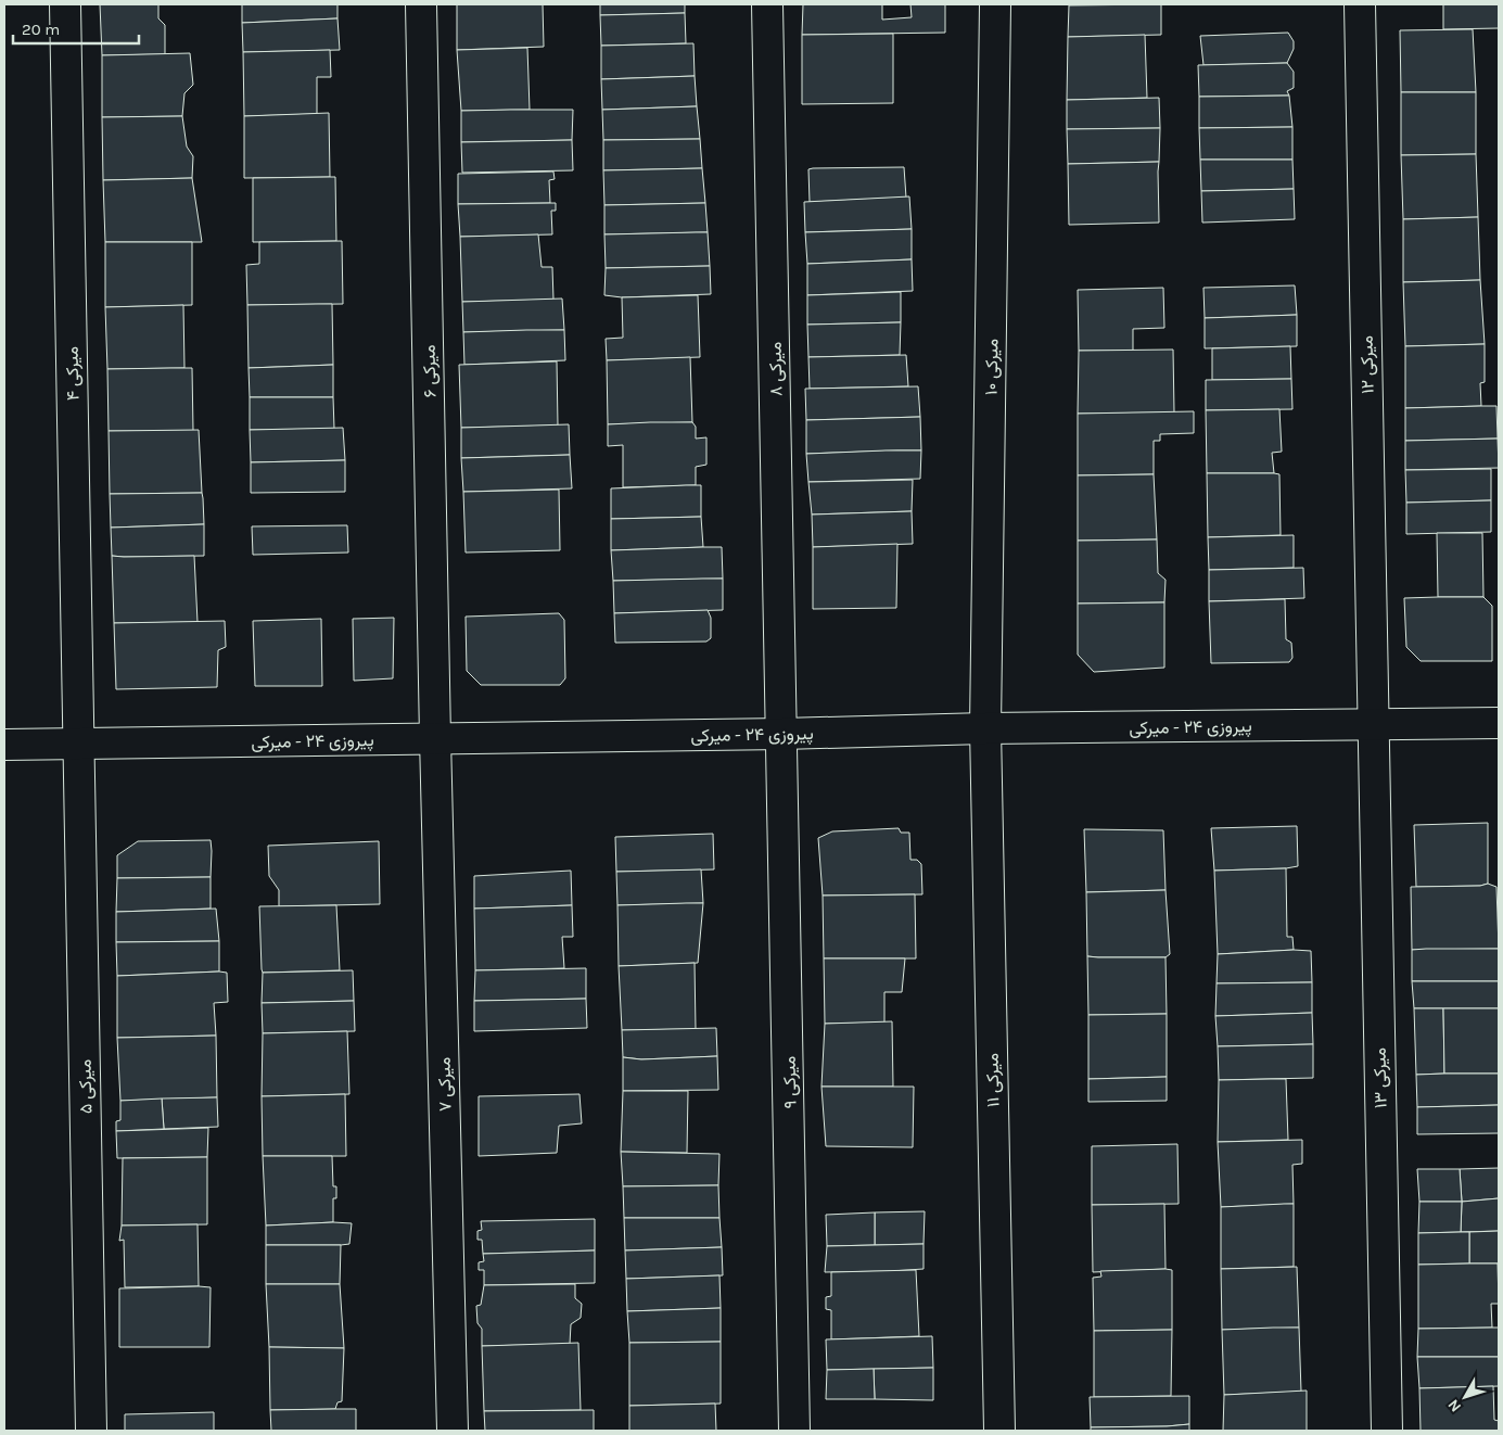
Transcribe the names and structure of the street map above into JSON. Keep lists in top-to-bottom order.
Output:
{
  "streets": {
    "street": [
      "میرکی ۱۲",
      "میرکی ۱۰",
      "میرکی ۸",
      "میرکی ۶",
      "میرکی ۴",
      "پیروزی ۲۴ - میرکی",
      "میرکی ۱۳",
      "میرکی ۱۱",
      "میرکی ۹",
      "میرکی ۷",
      "میرکی ۵"
    ]
  },
  "crossings": [
    ["میرکی ۱۲", "پیروزی ۲۴ - میرکی"],
    ["میرکی ۱۲", "میرکی ۱۳"],
    ["میرکی ۱۰", "پیروزی ۲۴ - میرکی"],
    ["میرکی ۱۰", "میرکی ۱۱"],
    ["میرکی ۸", "پیروزی ۲۴ - میرکی"],
    ["میرکی ۸", "میرکی ۹"],
    ["میرکی ۶", "پیروزی ۲۴ - میرکی"],
    ["میرکی ۶", "میرکی ۷"],
    ["میرکی ۴", "پیروزی ۲۴ - میرکی"],
    ["میرکی ۴", "میرکی ۵"],
    ["پیروزی ۲۴ - میرکی", "میرکی ۱۳"],
    ["پیروزی ۲۴ - میرکی", "میرکی ۱۱"],
    ["پیروزی ۲۴ - میرکی", "میرکی ۹"],
    ["پیروزی ۲۴ - میرکی", "میرکی ۷"],
    ["پیروزی ۲۴ - میرکی", "میرکی ۵"]
  ],
  "scale_bar": "20 m",
  "north": "bottom left"
}
